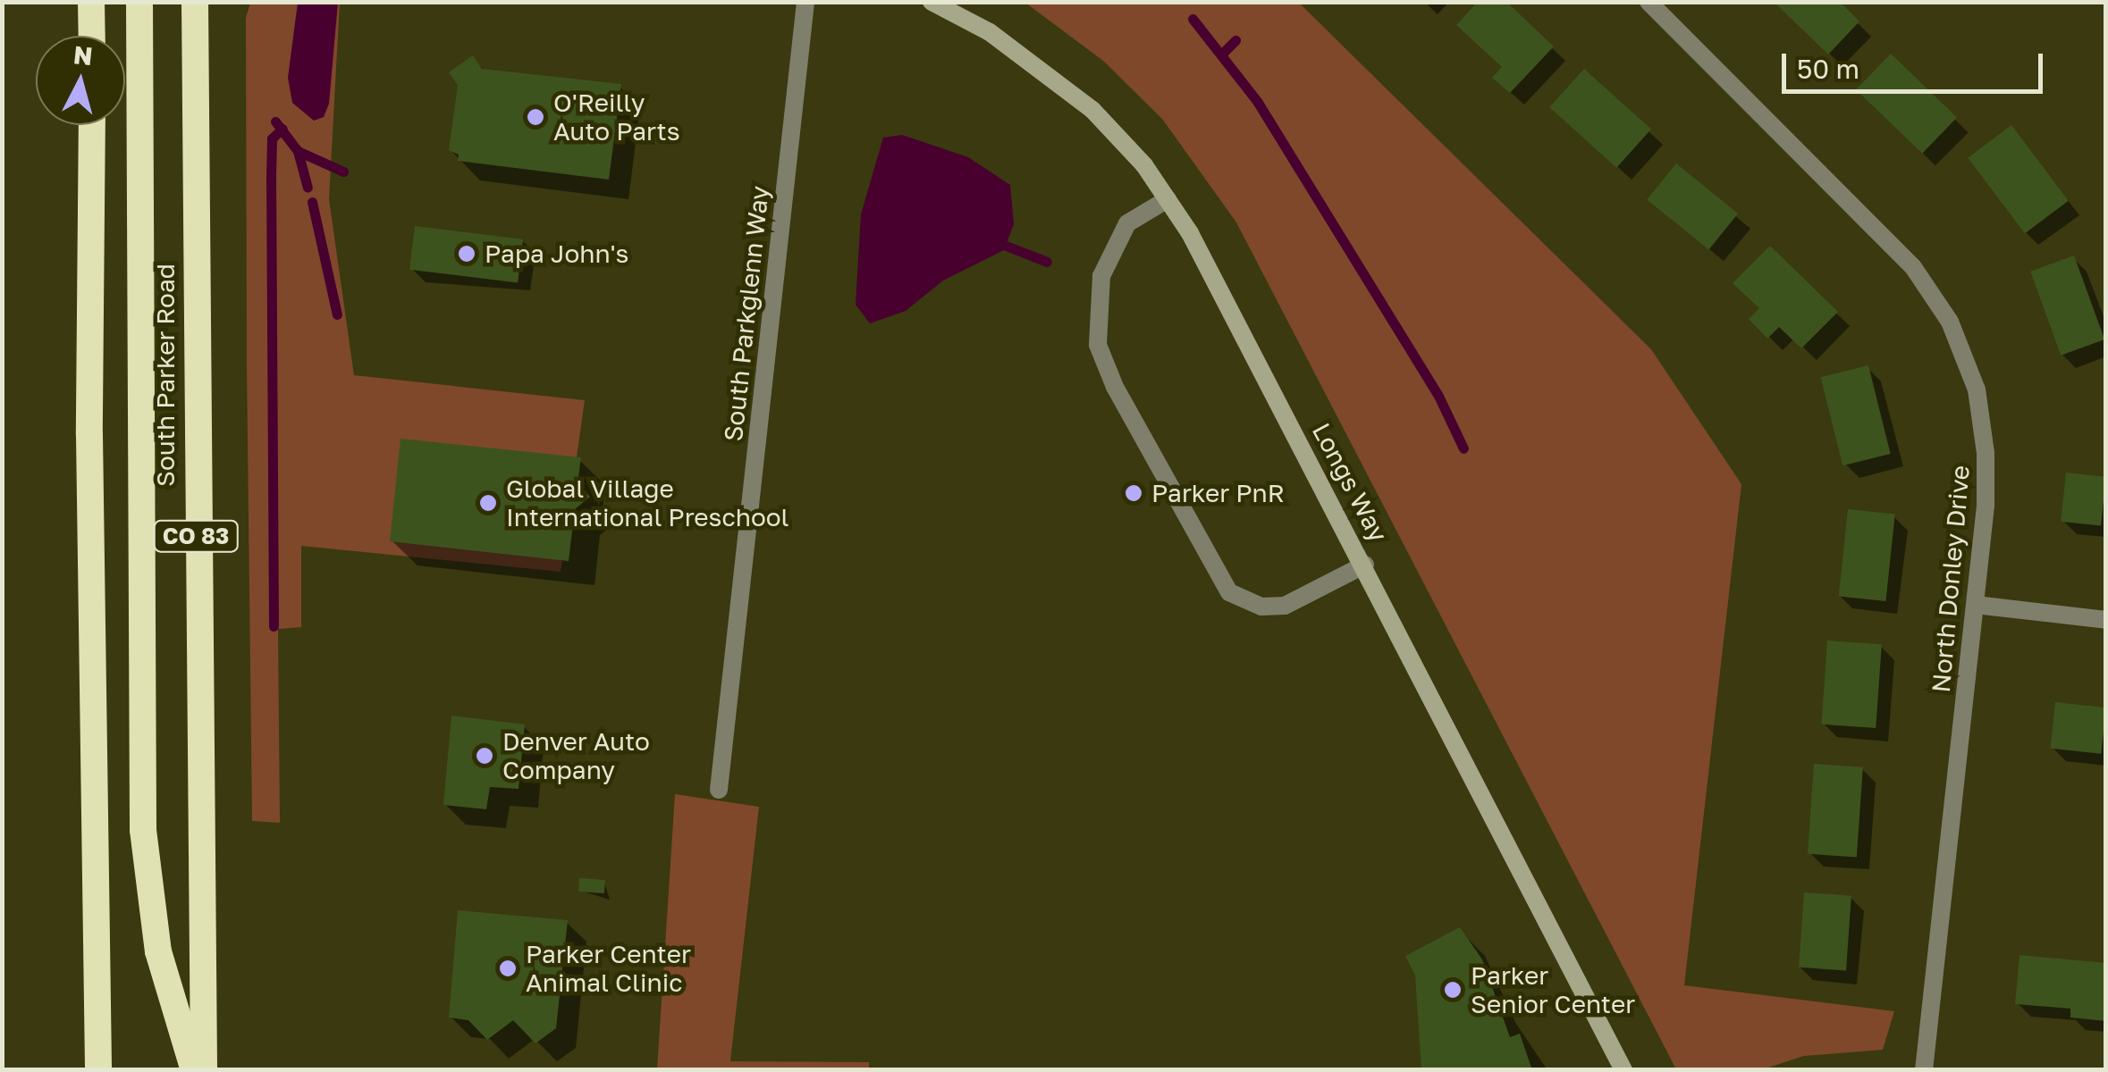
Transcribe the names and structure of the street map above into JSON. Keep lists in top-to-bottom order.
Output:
{
  "streets": {
    "highway": ["South Parker Road", "CO 83"],
    "street": ["South Parkglenn Way", "Longs Way", "North Donley Drive"]
  },
  "places": [
    "O'Reilly Auto Parts",
    "Papa John's",
    "Parker PnR",
    "Global Village International Preschool",
    "Denver Auto Company",
    "Parker Center Animal Clinic",
    "Parker Senior Center"
  ],
  "scale_bar": "50 m",
  "north": "top"
}
